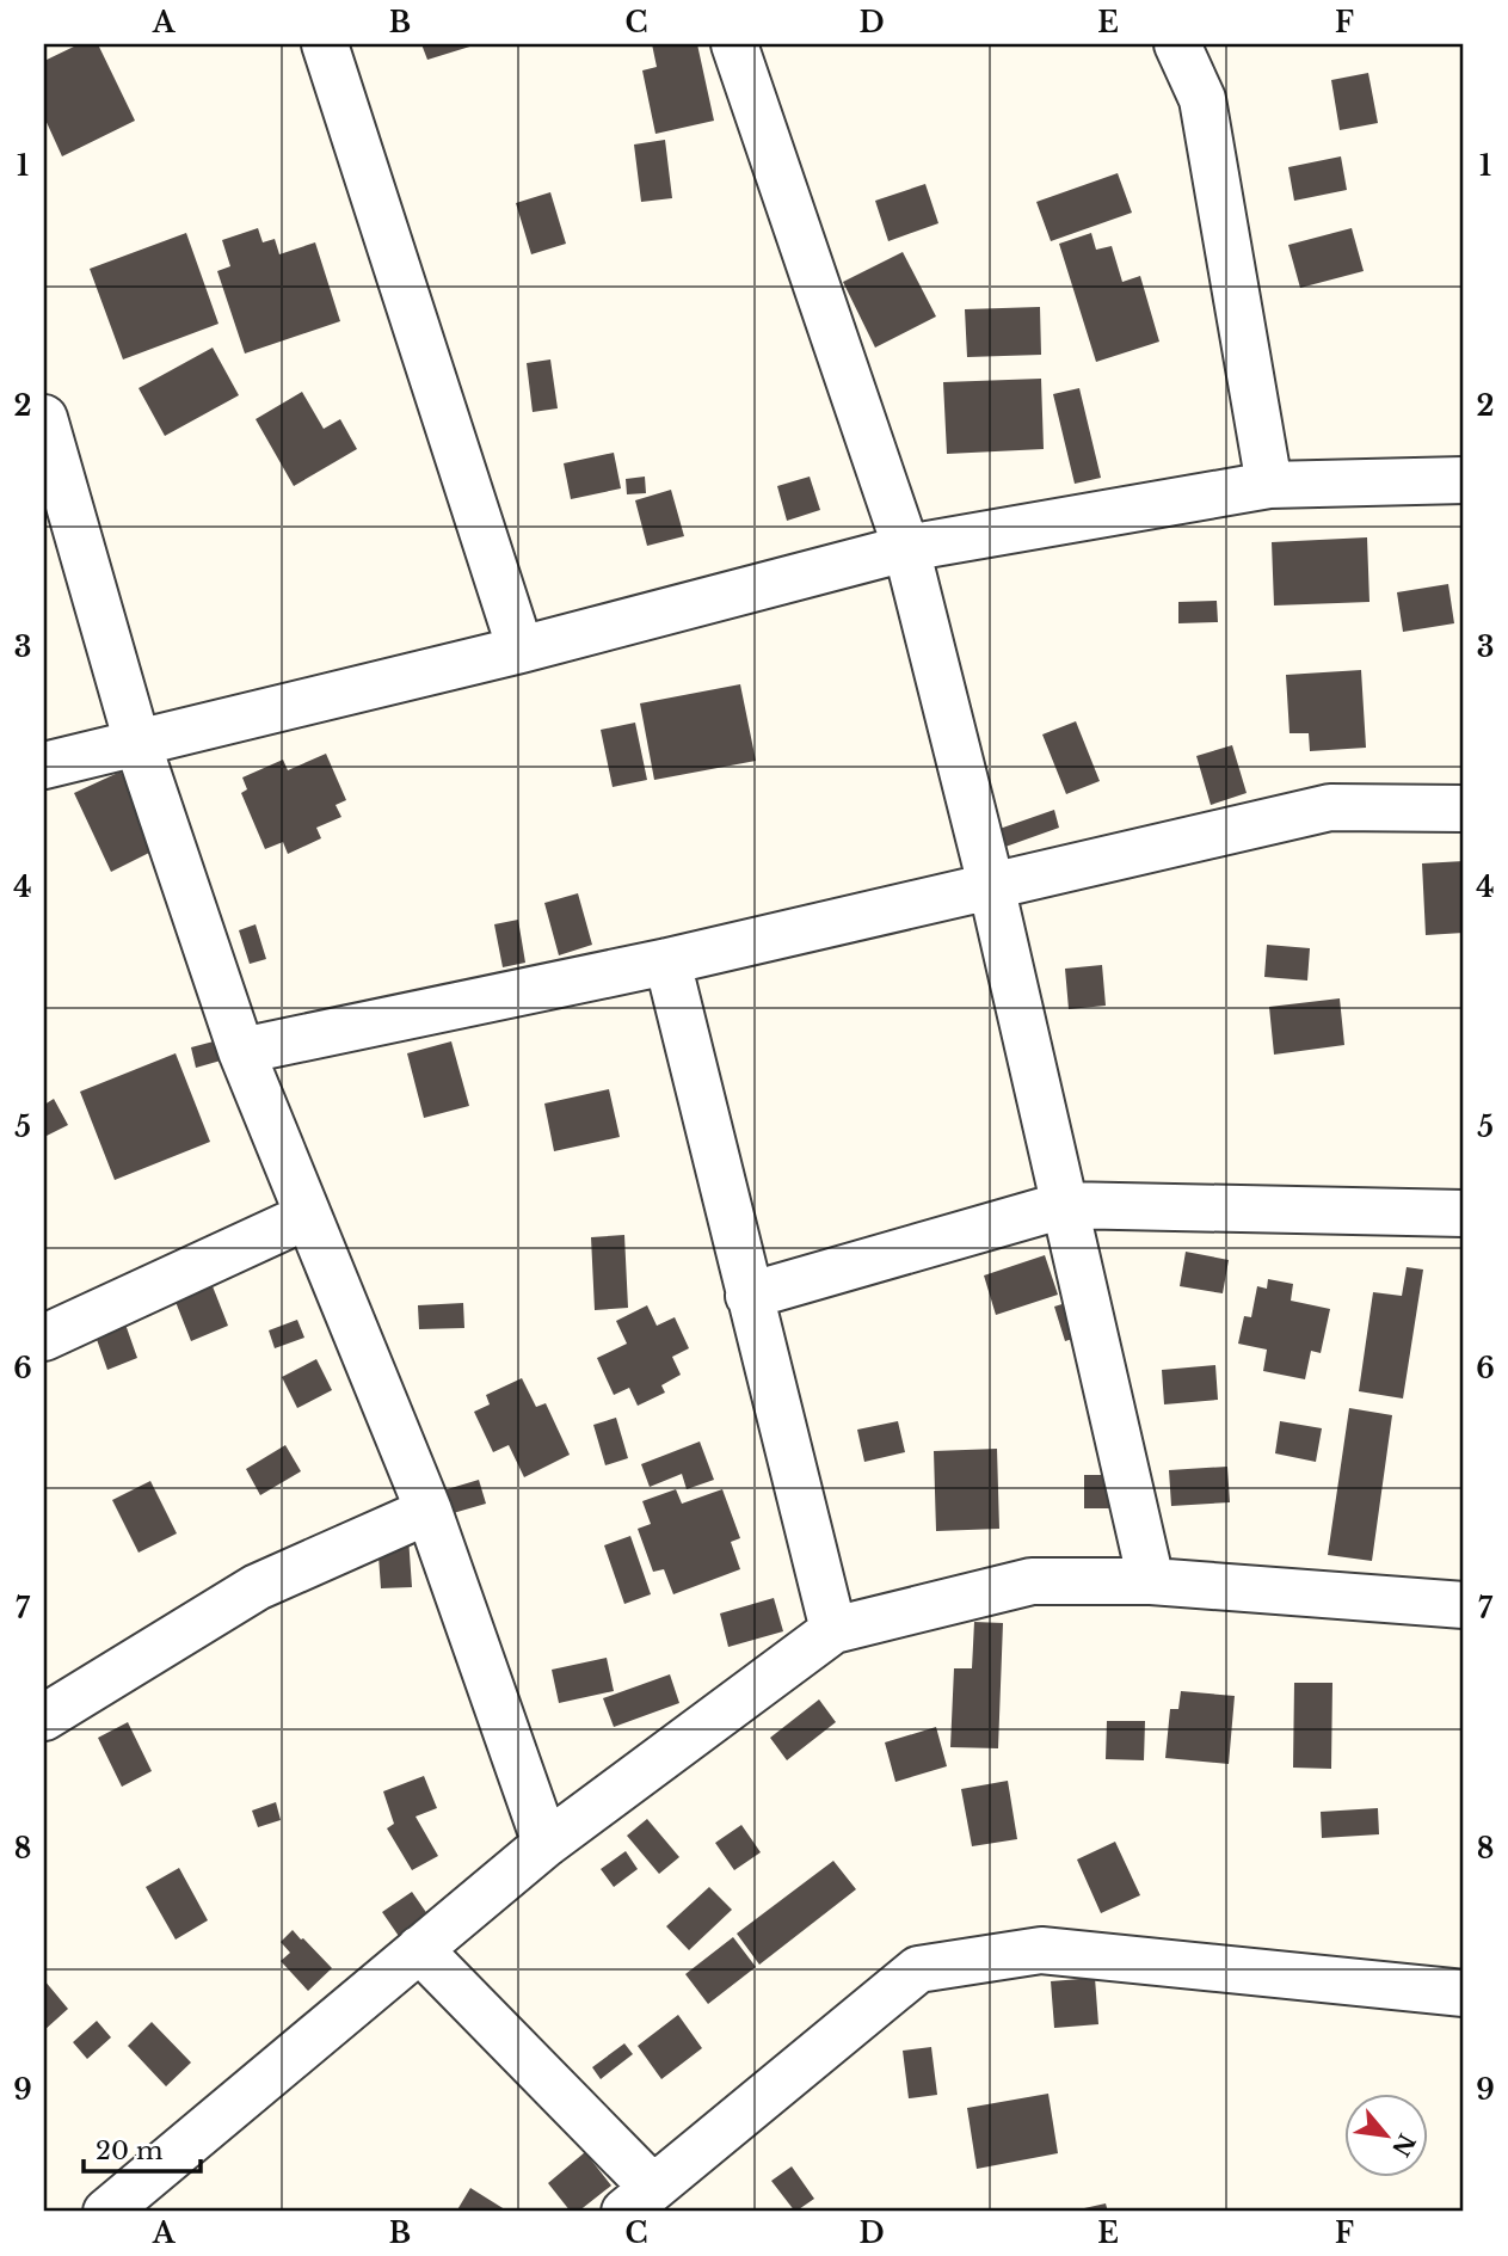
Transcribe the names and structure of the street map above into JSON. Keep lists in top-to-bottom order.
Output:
{
  "scale_bar": "20 m",
  "north": "bottom right",
  "grid": {
    "columns": [
      "A",
      "B",
      "C",
      "D",
      "E",
      "F"
    ],
    "rows": [
      "1",
      "2",
      "3",
      "4",
      "5",
      "6",
      "7",
      "8",
      "9"
    ]
  }
}
